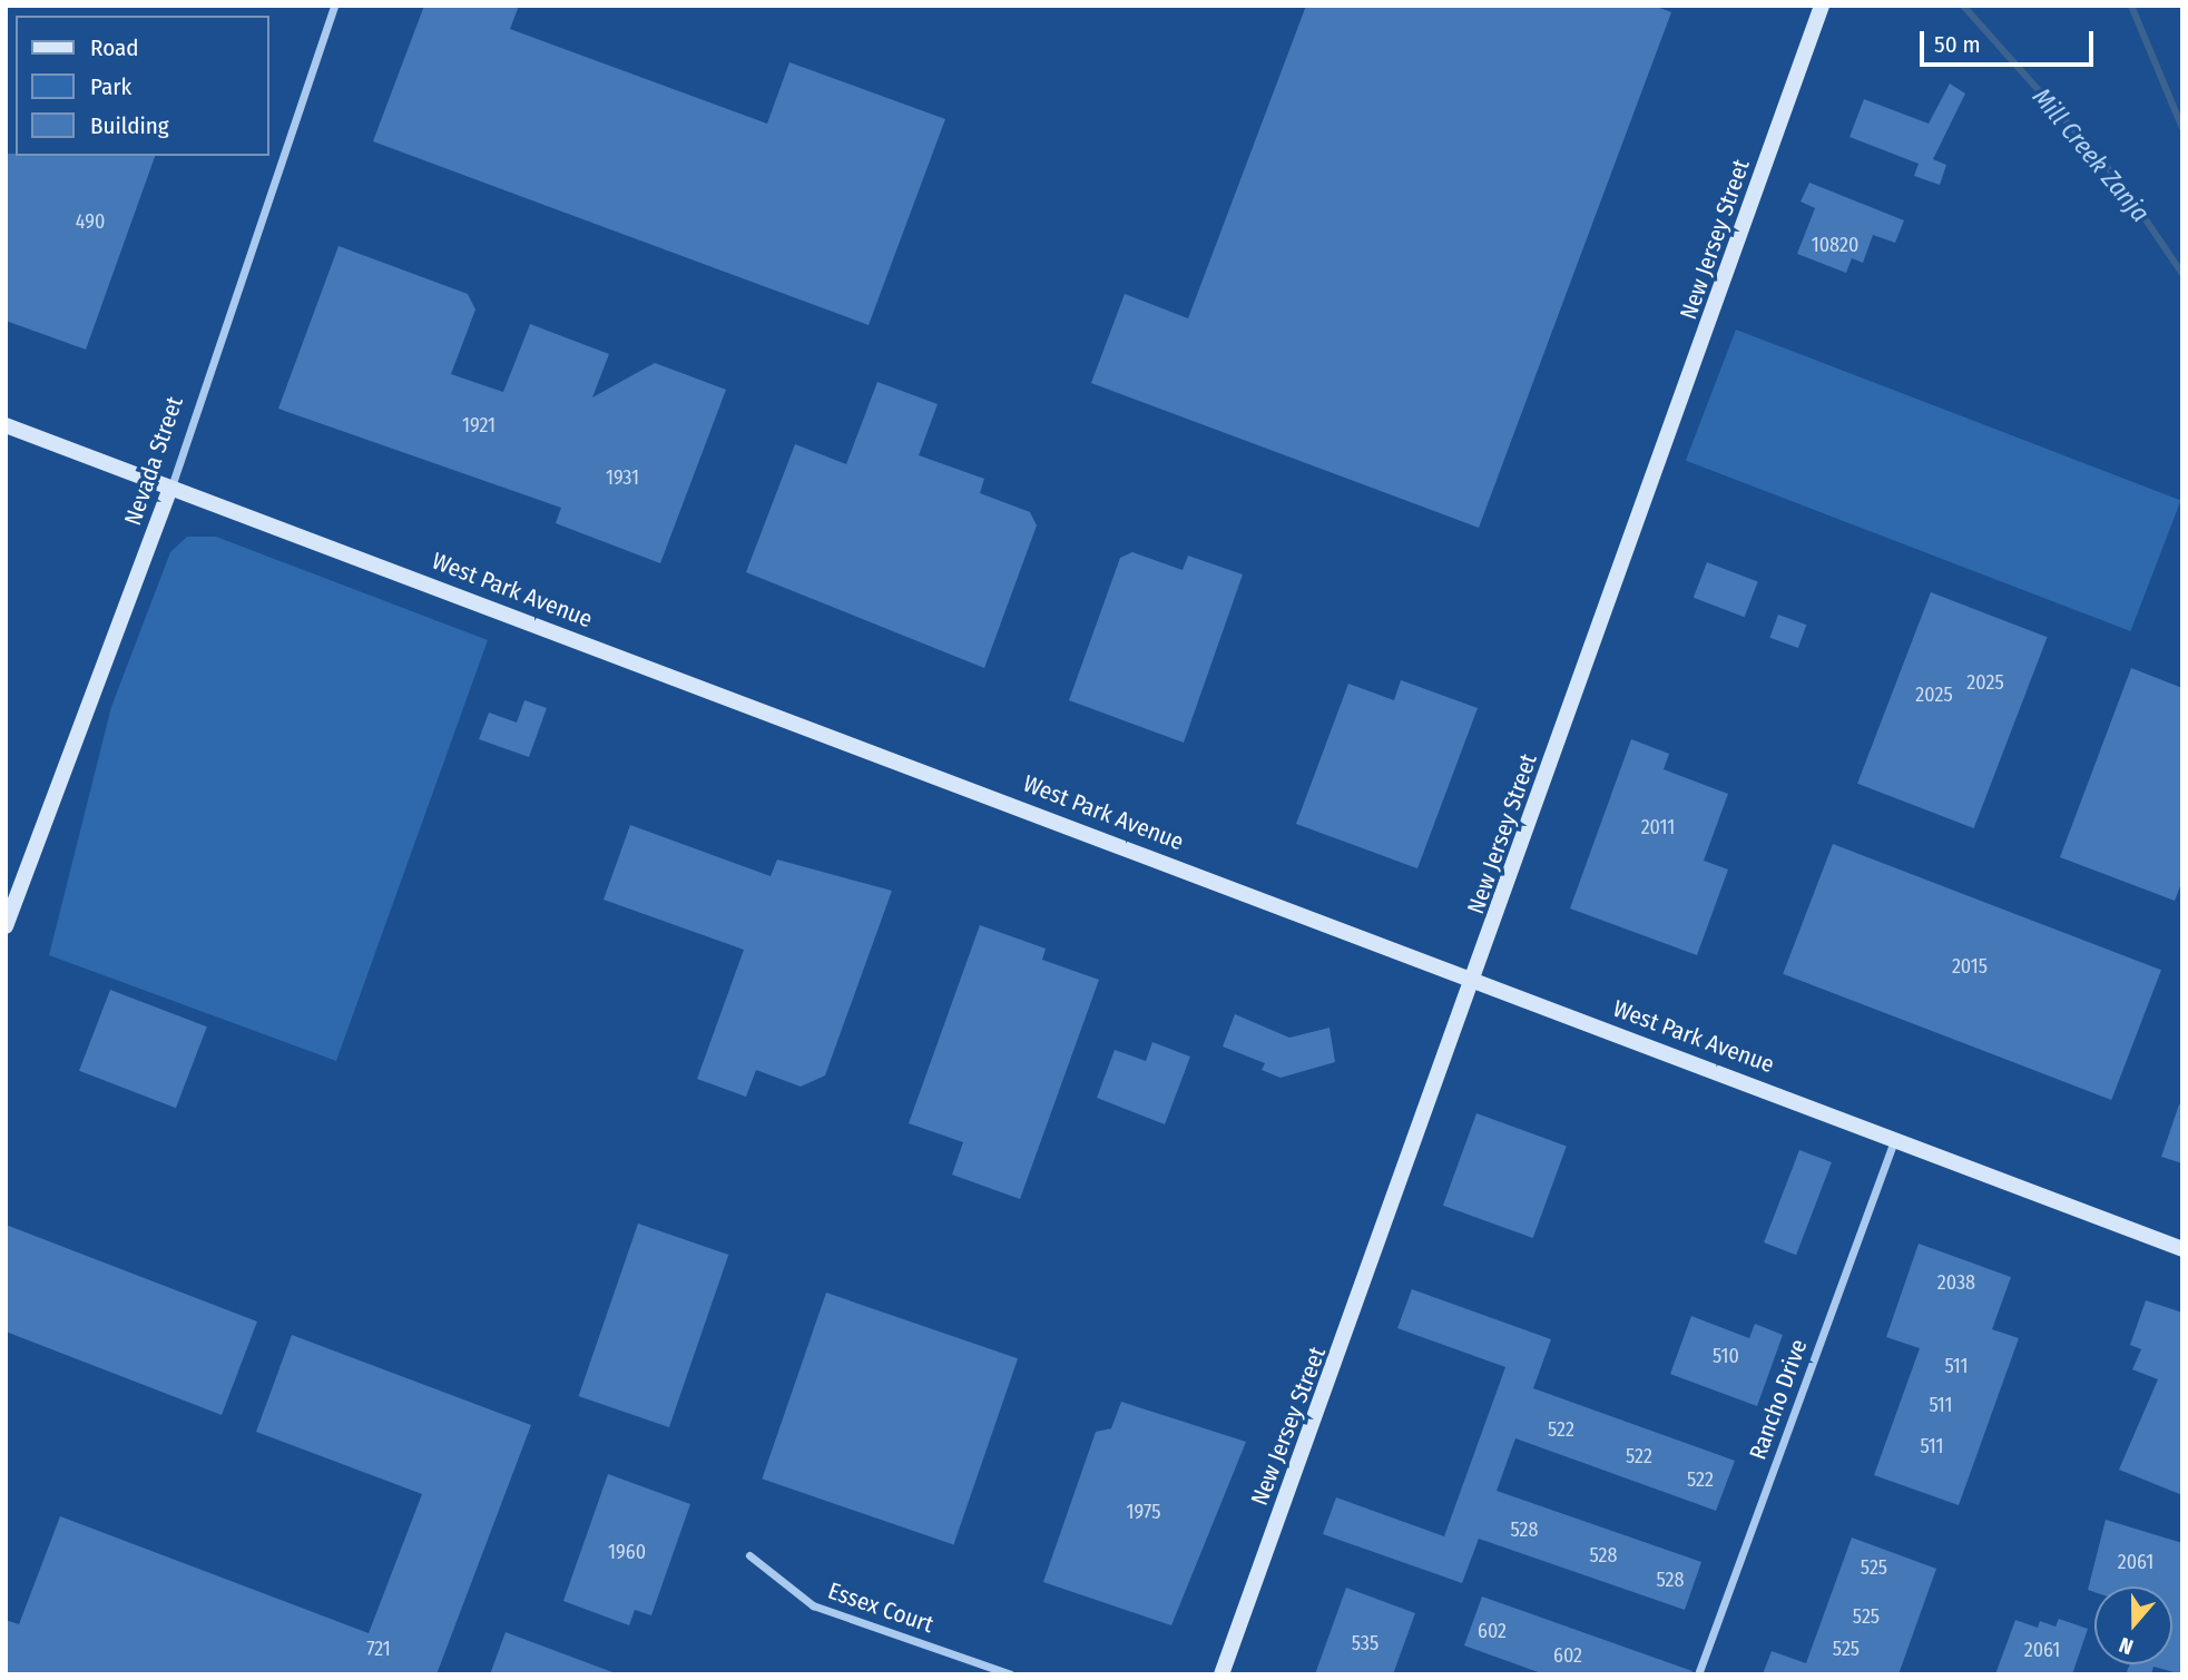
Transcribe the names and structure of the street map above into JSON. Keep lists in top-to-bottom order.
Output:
{
  "streets": {
    "street": [
      "New Jersey Street",
      "Nevada Street",
      "West Park Avenue",
      "Rancho Drive",
      "Essex Court"
    ]
  },
  "crossings": [
    ["New Jersey Street", "West Park Avenue"],
    ["Nevada Street", "West Park Avenue"],
    ["West Park Avenue", "Rancho Drive"]
  ],
  "water": ["Mill Creek Zanja"],
  "house_numbers": [
    "490",
    "10820",
    "1921",
    "1931",
    "2025",
    "2025",
    "2011",
    "2015",
    "2038",
    "510",
    "511",
    "511",
    "522",
    "511",
    "522",
    "522",
    "1975",
    "528",
    "1960",
    "528",
    "2061",
    "525",
    "528",
    "525",
    "602",
    "535",
    "721",
    "525",
    "2061",
    "602"
  ],
  "legend": ["Road", "Park", "Building"],
  "scale_bar": "50 m",
  "north": "bottom"
}
